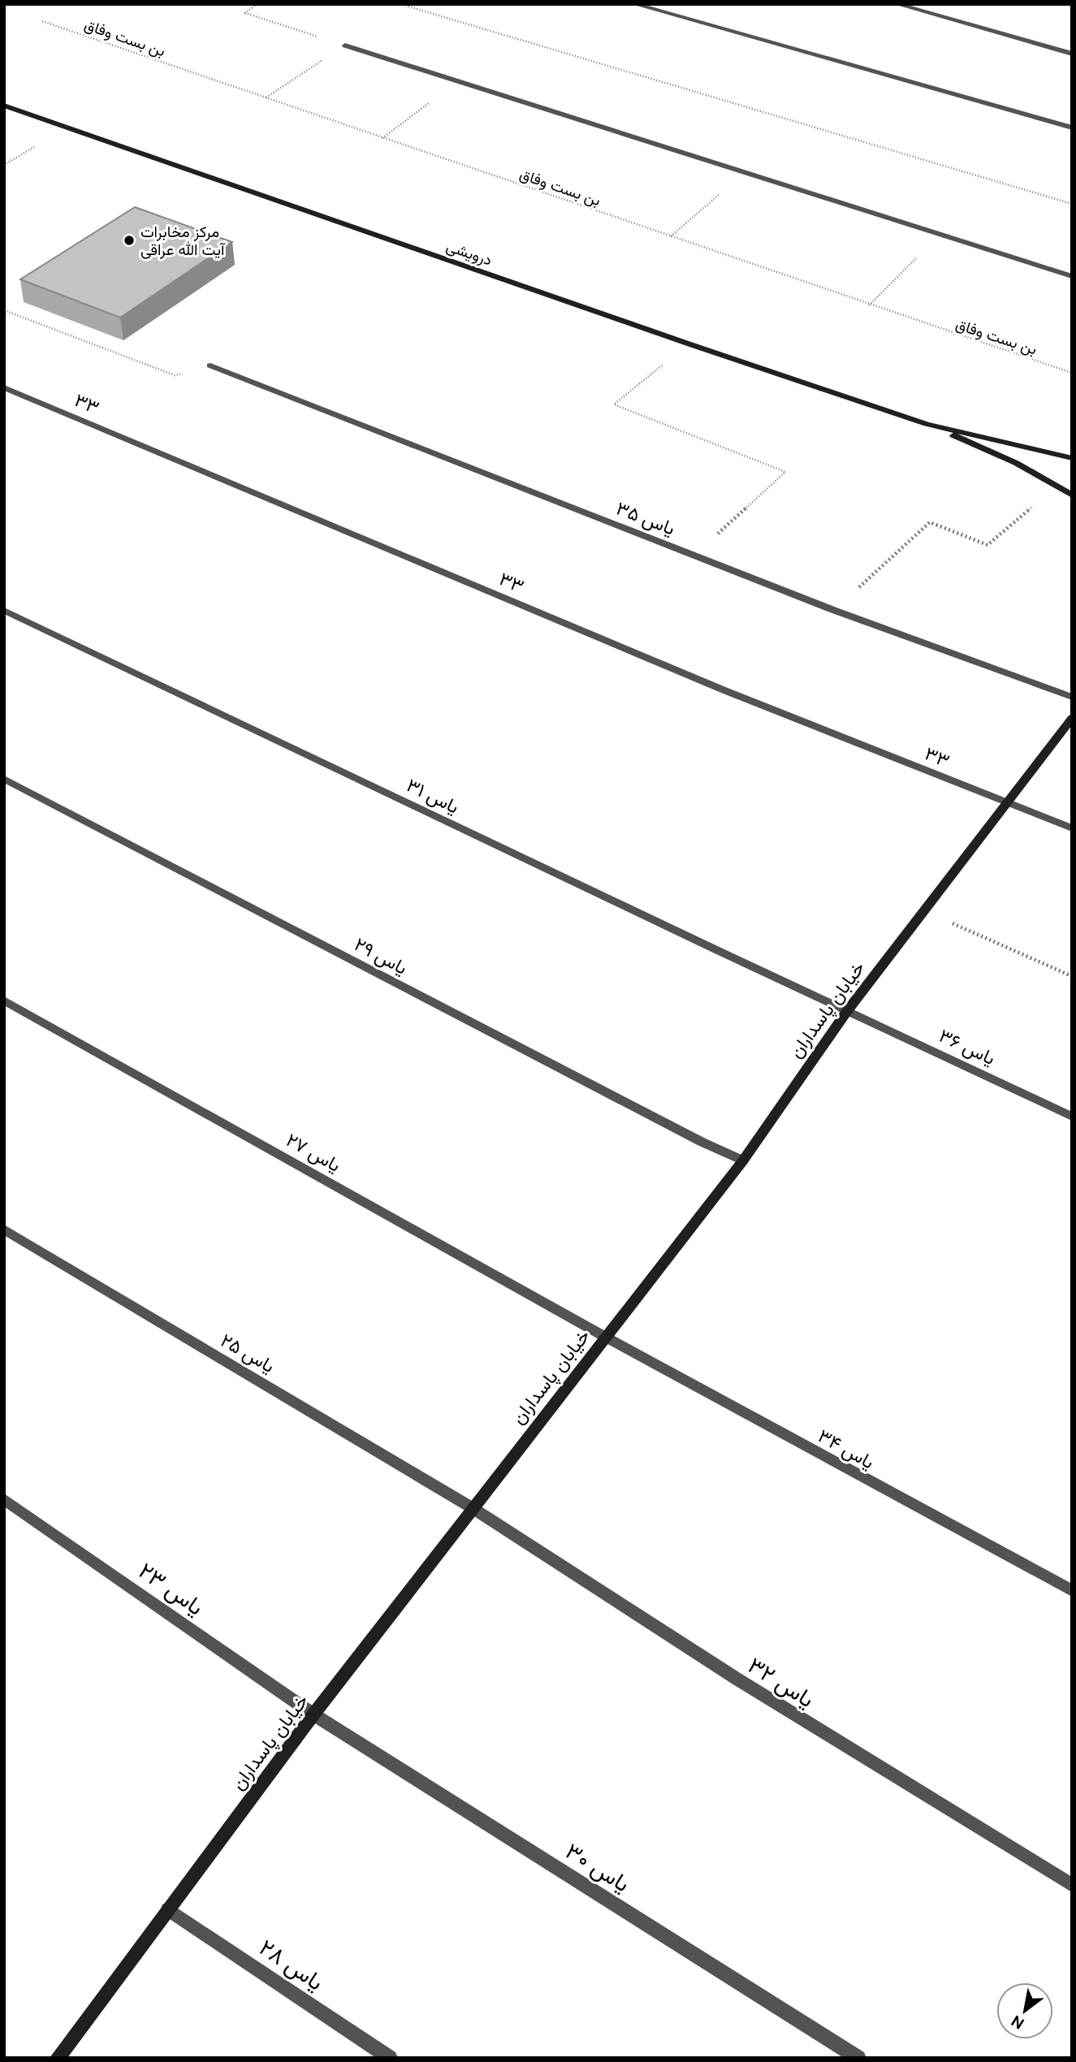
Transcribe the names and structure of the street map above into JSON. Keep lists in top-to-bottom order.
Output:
{
  "streets": {
    "street": [
      "درویشی",
      "۳۳",
      "یاس ۳۵",
      "یاس ۳۱",
      "یاس ۲۹",
      "خیابان پاسداران",
      "یاس ۳۶",
      "یاس ۲۷",
      "یاس ۲۵",
      "یاس ۳۴",
      "یاس ۲۳",
      "یاس ۳۲",
      "یاس ۳۰",
      "یاس ۲۸"
    ],
    "path": ["بن بست وفاق"]
  },
  "crossings": [
    ["۳۳", "خیابان پاسداران"],
    ["یاس ۳۱", "خیابان پاسداران"],
    ["یاس ۳۱", "یاس ۳۶"],
    ["یاس ۲۹", "خیابان پاسداران"],
    ["خیابان پاسداران", "یاس ۳۶"],
    ["خیابان پاسداران", "یاس ۲۷"],
    ["خیابان پاسداران", "یاس ۲۵"],
    ["خیابان پاسداران", "یاس ۳۴"],
    ["خیابان پاسداران", "یاس ۲۳"],
    ["خیابان پاسداران", "یاس ۳۲"],
    ["خیابان پاسداران", "یاس ۳۰"],
    ["خیابان پاسداران", "یاس ۲۸"],
    ["یاس ۲۷", "یاس ۳۴"],
    ["یاس ۲۵", "یاس ۳۲"],
    ["یاس ۲۳", "یاس ۳۰"]
  ],
  "places": ["مرکز مخابرات آیت الله عراقی"],
  "north": "bottom left"
}
